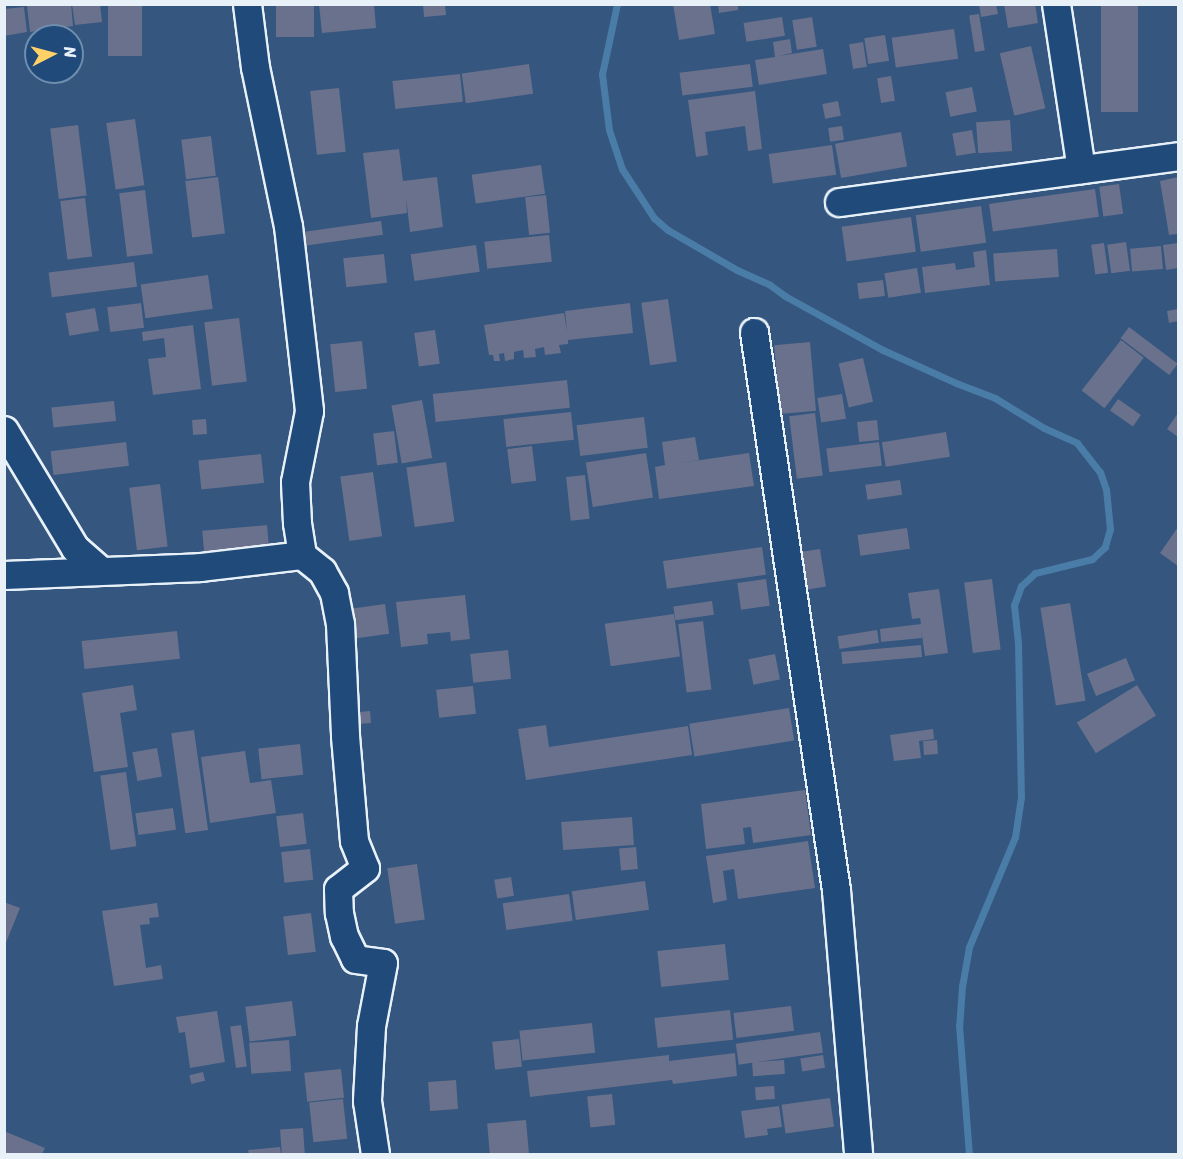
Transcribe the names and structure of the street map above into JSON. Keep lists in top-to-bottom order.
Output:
{
  "north": "right"
}
